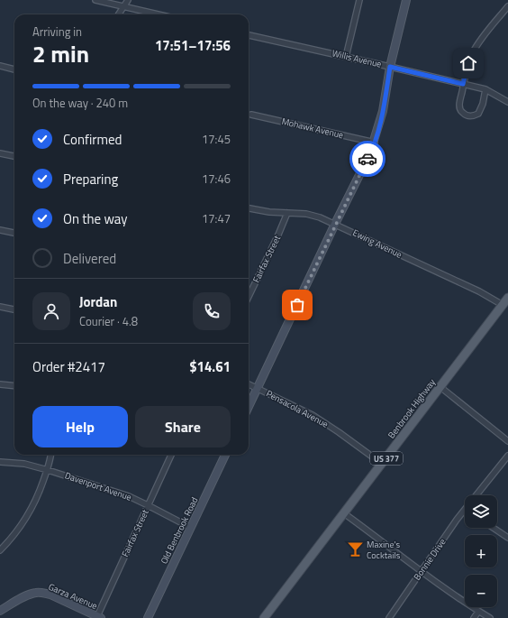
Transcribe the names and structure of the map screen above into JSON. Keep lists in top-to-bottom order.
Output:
{
  "streets": {
    "main road": ["Benbrook Highway", "US 377"],
    "street": [
      "Willis Avenue",
      "Mohawk Avenue",
      "Ewing Avenue",
      "Fairfax Street",
      "Pensacola Avenue",
      "Davenport Avenue",
      "Old Benbrook Road",
      "Bonnie Drive",
      "Garza Avenue"
    ]
  },
  "crossings": [
    ["Ewing Avenue", "Fairfax Street"],
    ["Ewing Avenue", "Benbrook Highway"],
    ["Fairfax Street", "Davenport Avenue"],
    ["Fairfax Street", "Garza Avenue"],
    ["Pensacola Avenue", "Benbrook Highway"],
    ["Davenport Avenue", "Old Benbrook Road"]
  ],
  "places": {
    "bar": ["Maxine's Cocktails"]
  },
  "page": {
    "heading": ["2 min", "Arriving in", "17:51–17:56"],
    "panel": [
      "Jordan",
      "Courier · 4.8",
      "Order #2417",
      "$14.61"
    ],
    "bar": "On the way · 240 m",
    "list": [
      ["Confirmed", "17:45"],
      ["Preparing", "17:46"],
      ["On the way", "17:47"],
      "Delivered"
    ],
    "buttons": ["Help", "Share"],
    "map_buttons": ["+", "−"]
  }
}
